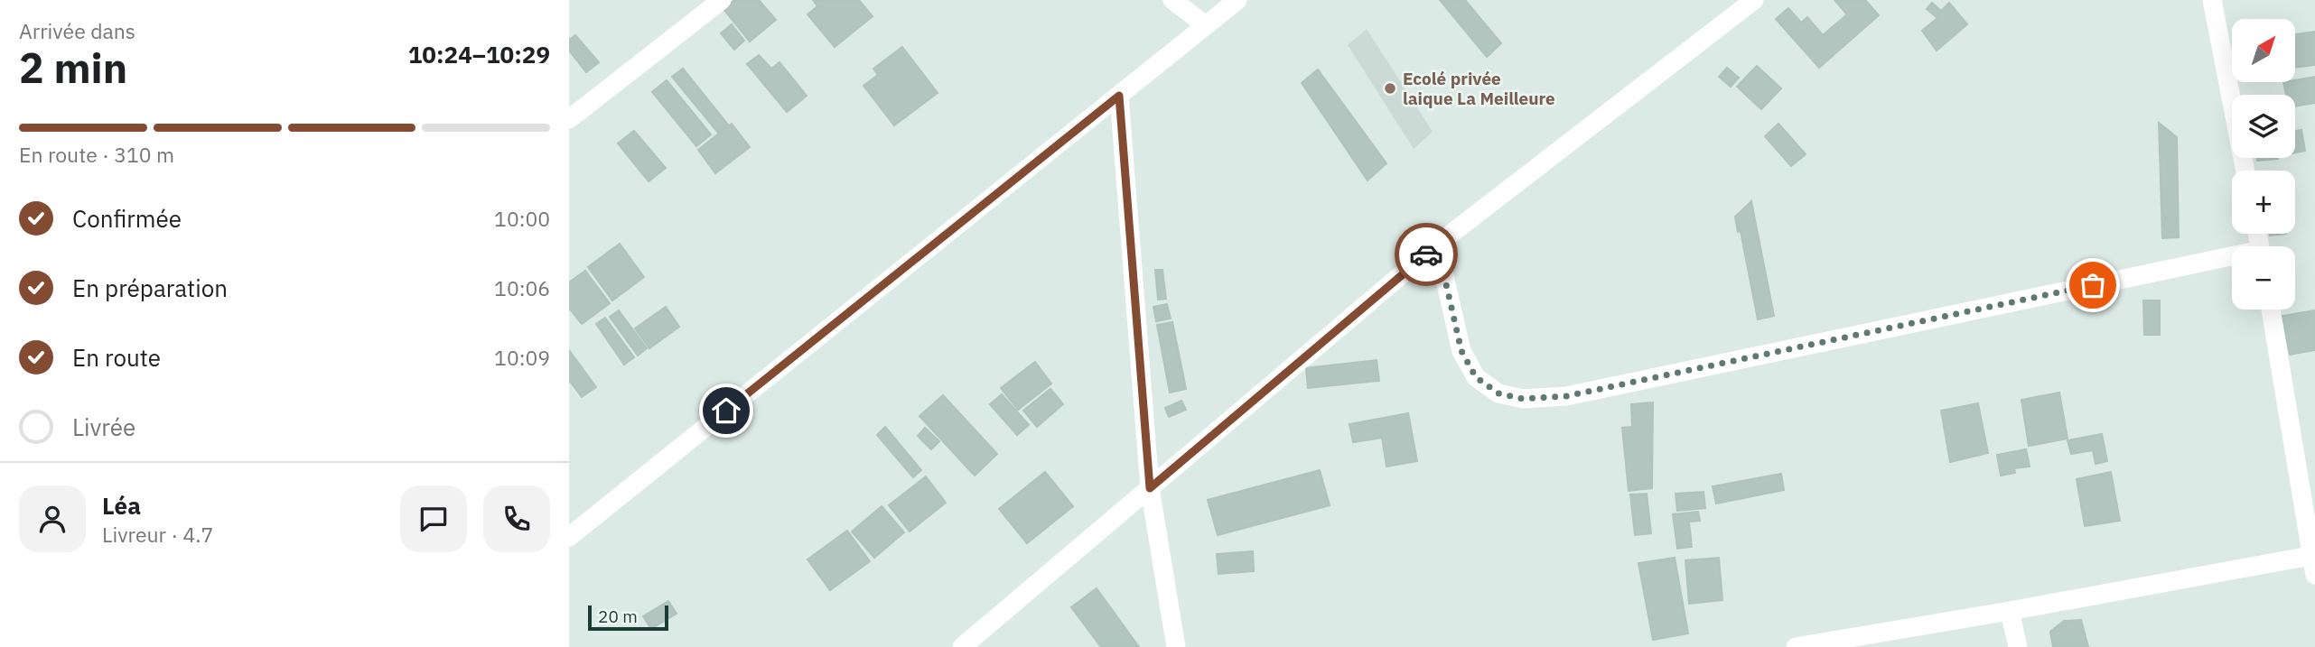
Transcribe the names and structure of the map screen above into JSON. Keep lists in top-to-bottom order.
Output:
{
  "places": ["Ecolé privée laique La Meilleure"],
  "scale_bar": "20 m",
  "north": "top right",
  "page": {
    "heading": ["2 min", "Arrivée dans", "10:24–10:29"],
    "panel": ["Léa", "Livreur · 4.7"],
    "map_buttons": ["+", "−"],
    "bar": "En route · 310 m",
    "list": [
      ["Confirmée", "10:00"],
      ["En préparation", "10:06"],
      ["En route", "10:09"],
      "Livrée"
    ],
    "scale": "20 m"
  }
}
